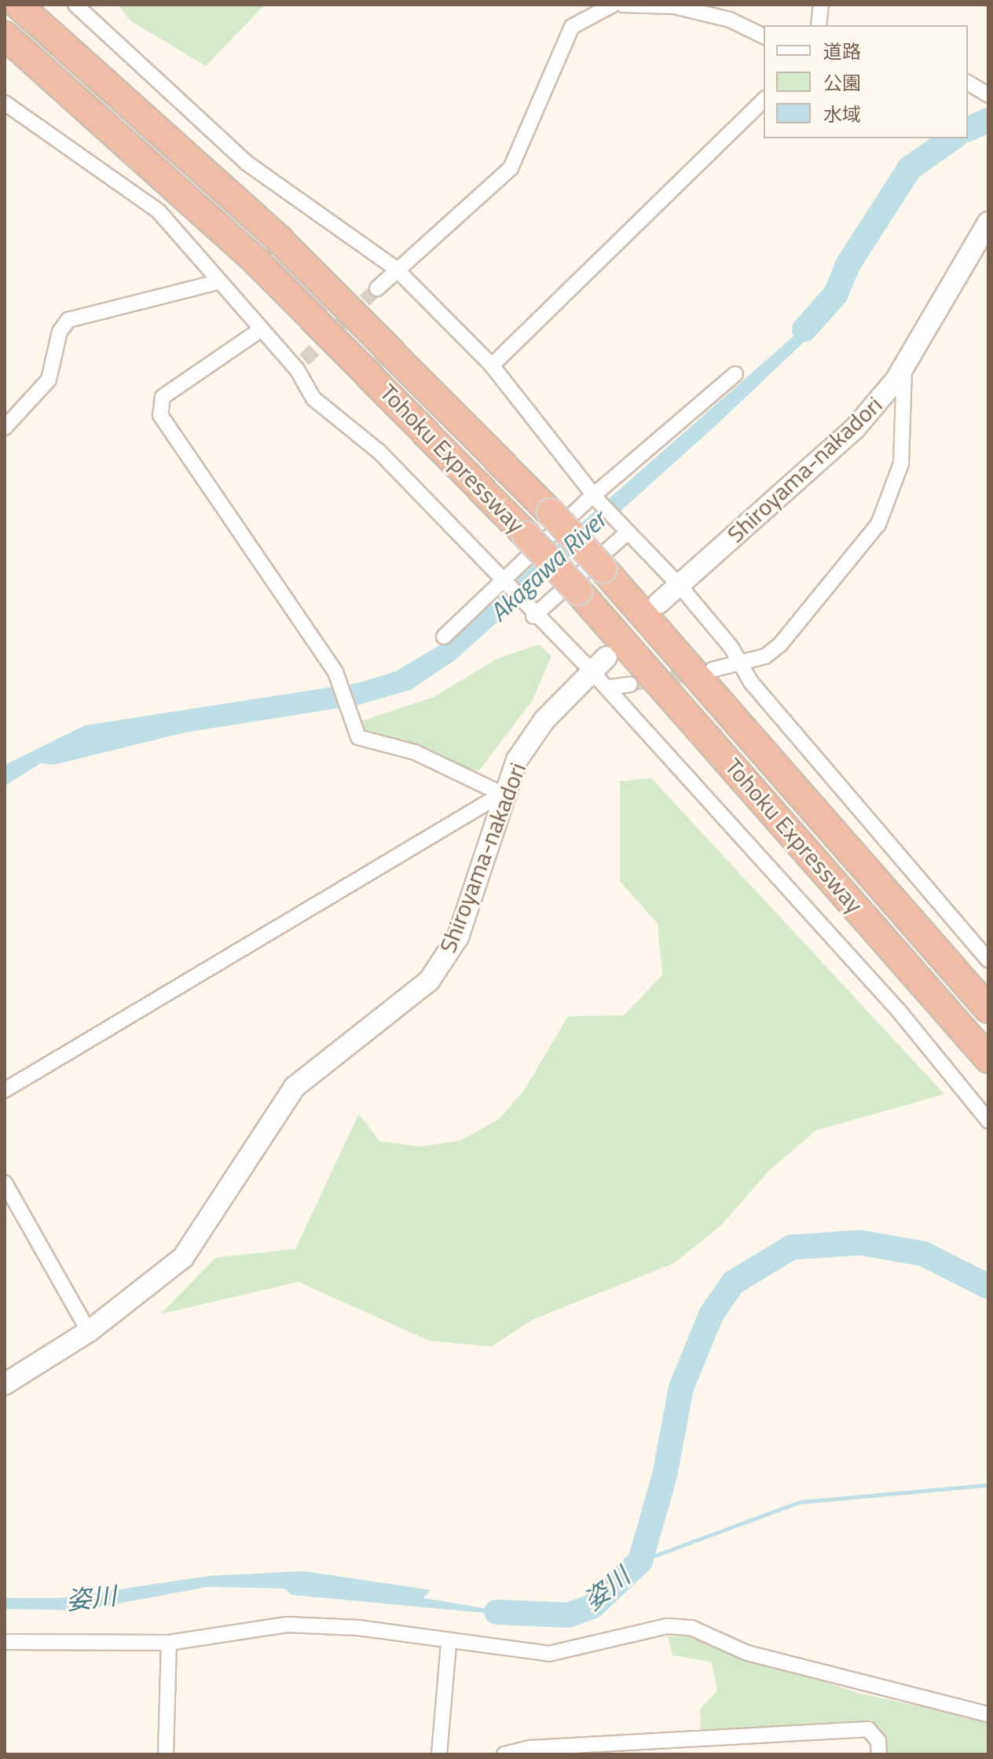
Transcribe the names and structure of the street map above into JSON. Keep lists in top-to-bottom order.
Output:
{
  "streets": {
    "highway": ["Tohoku Expressway"],
    "street": ["Shiroyama-nakadori"]
  },
  "water": ["Akagawa River", "姿川"],
  "legend": ["道路", "公園", "水域"]
}
